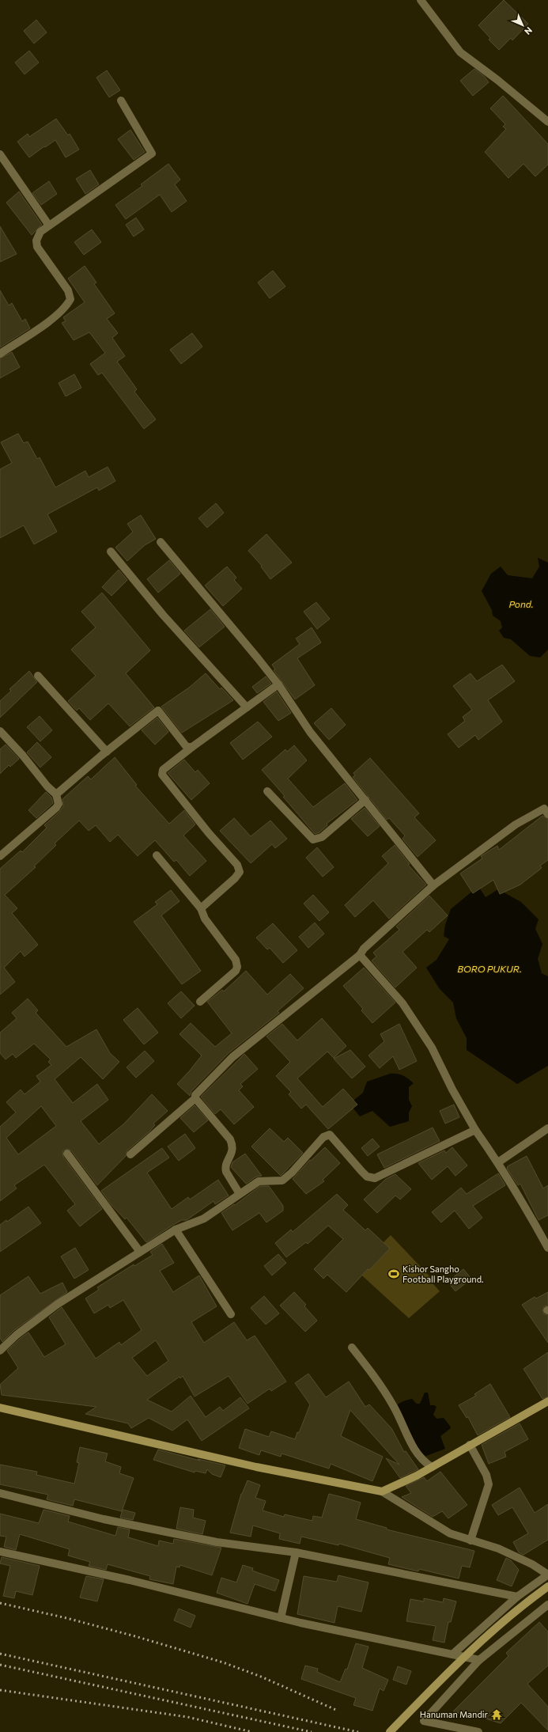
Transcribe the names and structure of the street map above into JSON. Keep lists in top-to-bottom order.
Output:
{
  "water": ["Pond.", "BORO PUKUR."],
  "places": {
    "sports": ["Kishor Sangho Football Playground."],
    "temple": ["Hanuman Mandir"]
  },
  "north": "bottom right"
}
